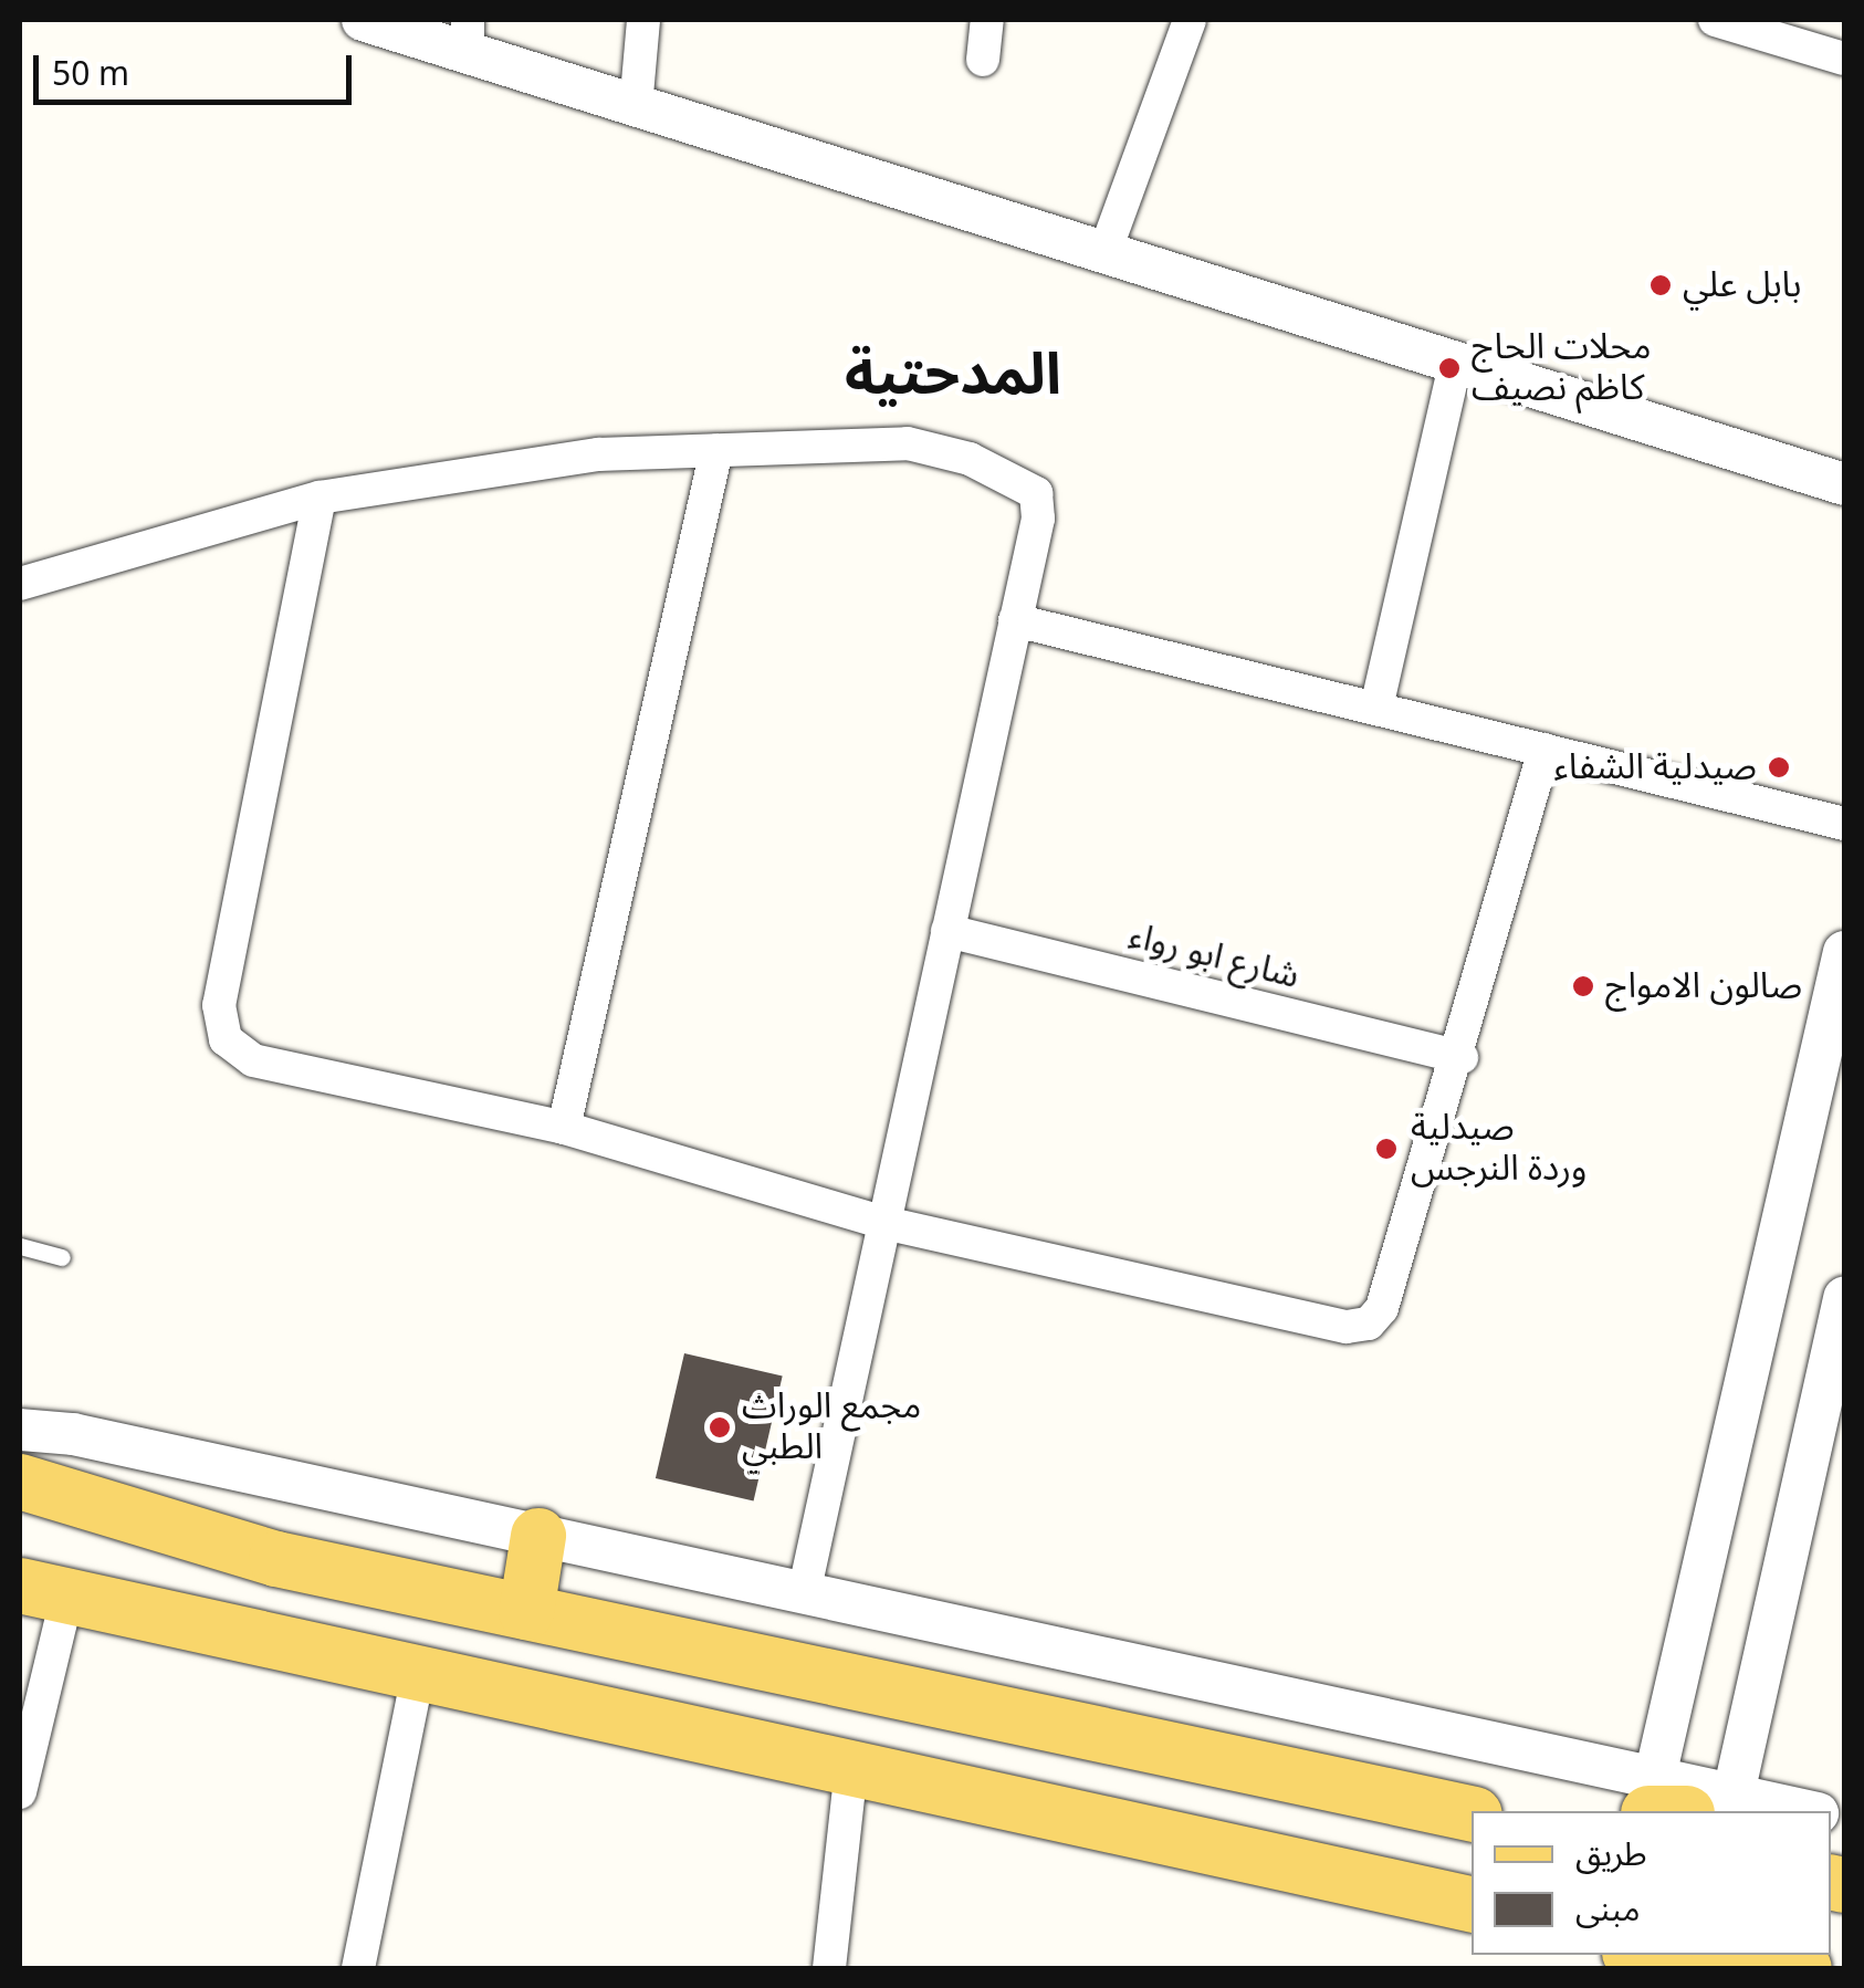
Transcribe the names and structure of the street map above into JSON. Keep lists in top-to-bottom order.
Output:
{
  "streets": {
    "street": ["شارع ابو رواء"]
  },
  "districts": ["المدحتية"],
  "places": [
    "بابل علي",
    "محلات الحاج كاظم نصيف",
    "صيدلية الشفاء",
    "صالون الامواج",
    "صيدلية وردة النرجس",
    "مجمع الوراث الطبي"
  ],
  "legend": ["طريق", "مبنى"],
  "scale_bar": "50 m"
}
